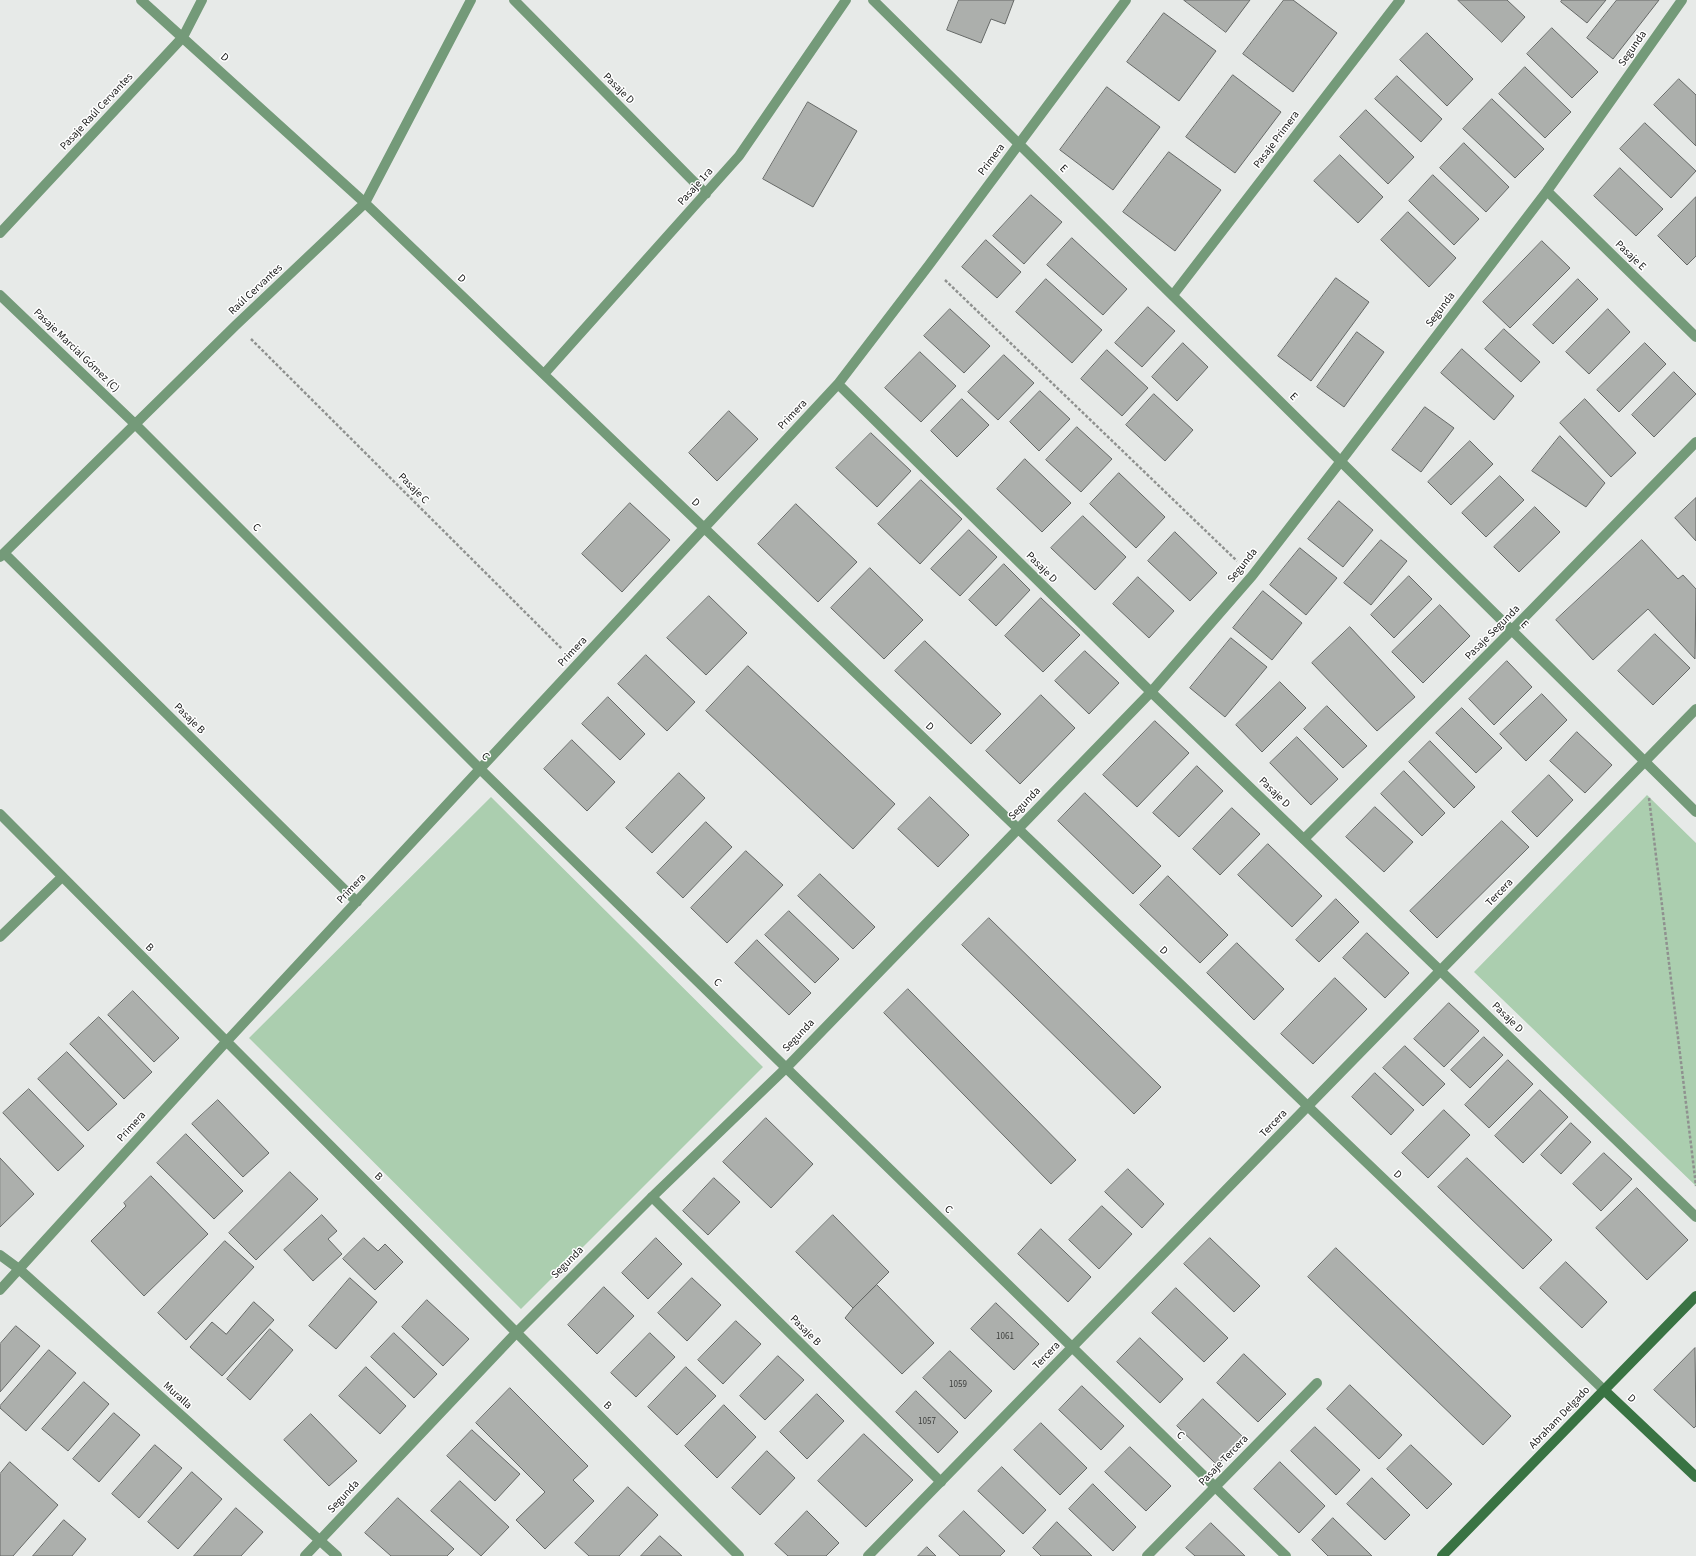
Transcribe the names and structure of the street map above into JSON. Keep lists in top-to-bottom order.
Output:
{
  "streets": {
    "street": [
      "Segunda",
      "D",
      "Pasaje D",
      "Pasaje Raúl Cervantes",
      "Pasaje Primera",
      "Primera",
      "E",
      "Pasaje 1ra",
      "Pasaje E",
      "Raúl Cervantes",
      "Pasaje Marcial Gómez (C)",
      "C",
      "Pasaje Segunda",
      "Pasaje B",
      "Tercera",
      "B",
      "Muralla",
      "Abraham Delgado",
      "Pasaje Tercera"
    ],
    "path": ["Pasaje C"]
  },
  "crossings": [
    ["Segunda", "D"],
    ["Segunda", "Pasaje D"],
    ["Segunda", "E"],
    ["Segunda", "Pasaje E"],
    ["Segunda", "C"],
    ["Segunda", "Pasaje B"],
    ["Segunda", "B"],
    ["Segunda", "Muralla"],
    ["D", "Pasaje Raúl Cervantes"],
    ["D", "Primera"],
    ["D", "Pasaje 1ra"],
    ["D", "Raúl Cervantes"],
    ["D", "Tercera"],
    ["D", "Abraham Delgado"],
    ["Pasaje D", "Primera"],
    ["Pasaje D", "Pasaje 1ra"],
    ["Pasaje D", "Pasaje Segunda"],
    ["Pasaje D", "Tercera"],
    ["Pasaje Primera", "E"],
    ["Primera", "E"],
    ["Primera", "Pasaje C"],
    ["Primera", "C"],
    ["Primera", "Pasaje B"],
    ["Primera", "B"],
    ["Primera", "Muralla"],
    ["E", "Pasaje Segunda"],
    ["E", "Tercera"],
    ["Raúl Cervantes", "Pasaje Marcial Gómez (C)"],
    ["Raúl Cervantes", "Pasaje C"],
    ["Raúl Cervantes", "C"],
    ["Raúl Cervantes", "Pasaje B"],
    ["Pasaje Marcial Gómez (C)", "C"],
    ["C", "Tercera"],
    ["C", "Pasaje Tercera"],
    ["Pasaje B", "Tercera"]
  ],
  "house_numbers": ["1061", "1059", "1057"]
}
